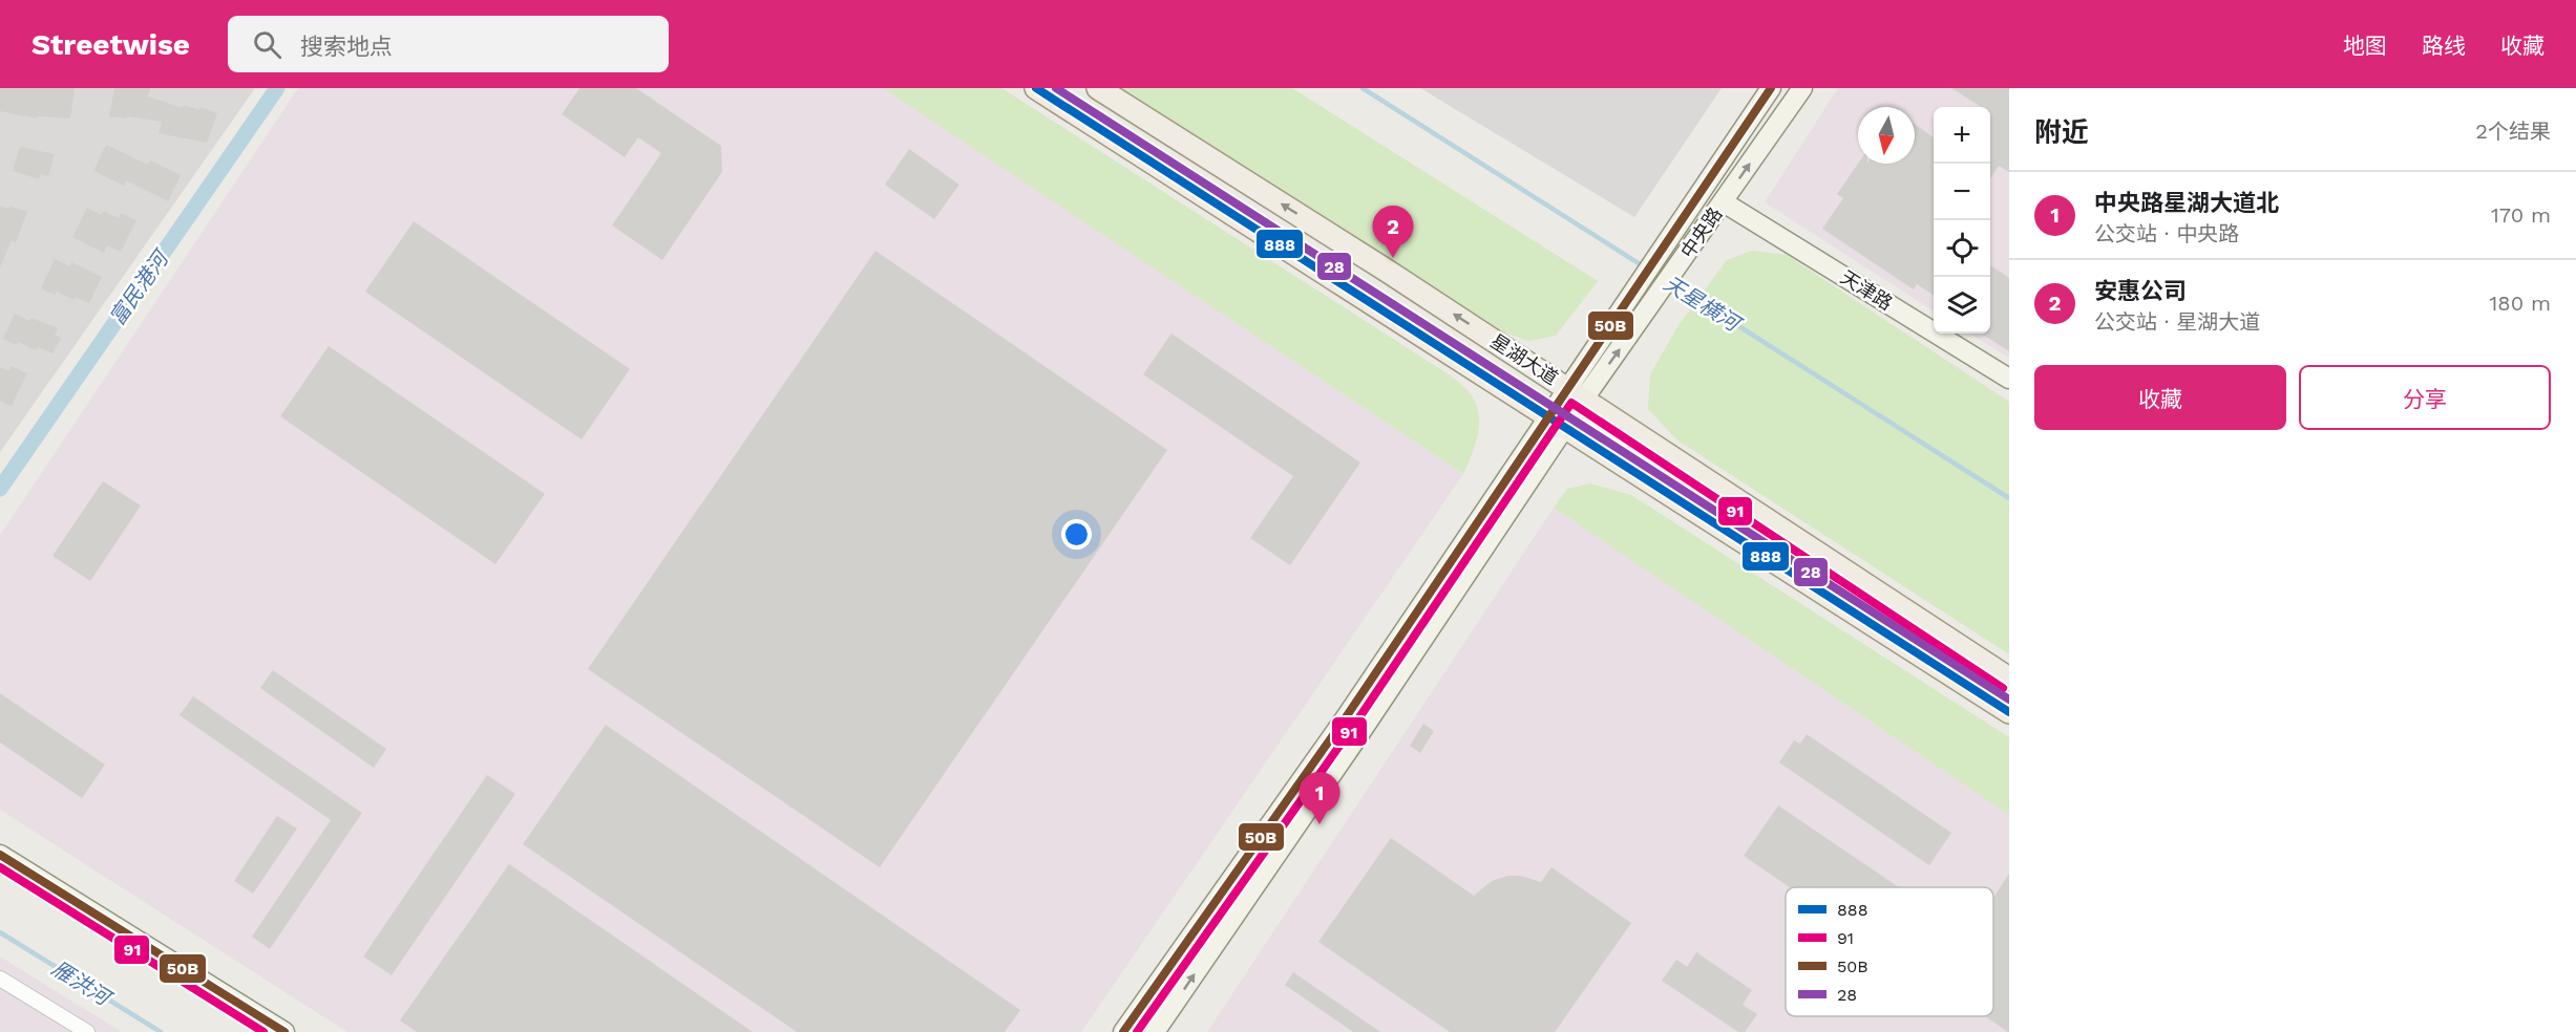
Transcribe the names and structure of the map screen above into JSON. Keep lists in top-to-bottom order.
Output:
{
  "streets": {
    "main road": ["星湖大道"],
    "street": ["中央路", "天津路"]
  },
  "crossings": [
    ["中央路", "天津路"],
    ["中央路", "星湖大道"]
  ],
  "water": ["富民港河", "天星横河", "雁洪河"],
  "lines": [
    "transit line 888",
    "transit line 50B",
    "transit line 28",
    "transit line 91"
  ],
  "legend": [
    "888",
    "91",
    "50B",
    "28"
  ],
  "north": "bottom",
  "page": {
    "header": "Streetwise",
    "search": "搜索地点",
    "nav": ["地图", "路线", "收藏"],
    "heading": ["附近", "2个结果"],
    "map_buttons": ["+", "−"],
    "list": [
      {
        "mark": "1",
        "name": "中央路星湖大道北",
        "note": "公交站 · 中央路",
        "value": "170 m"
      },
      {
        "mark": "2",
        "name": "安惠公司",
        "note": "公交站 · 星湖大道",
        "value": "180 m"
      }
    ],
    "pins": ["2", "1"],
    "buttons": ["收藏", "分享"]
  }
}
